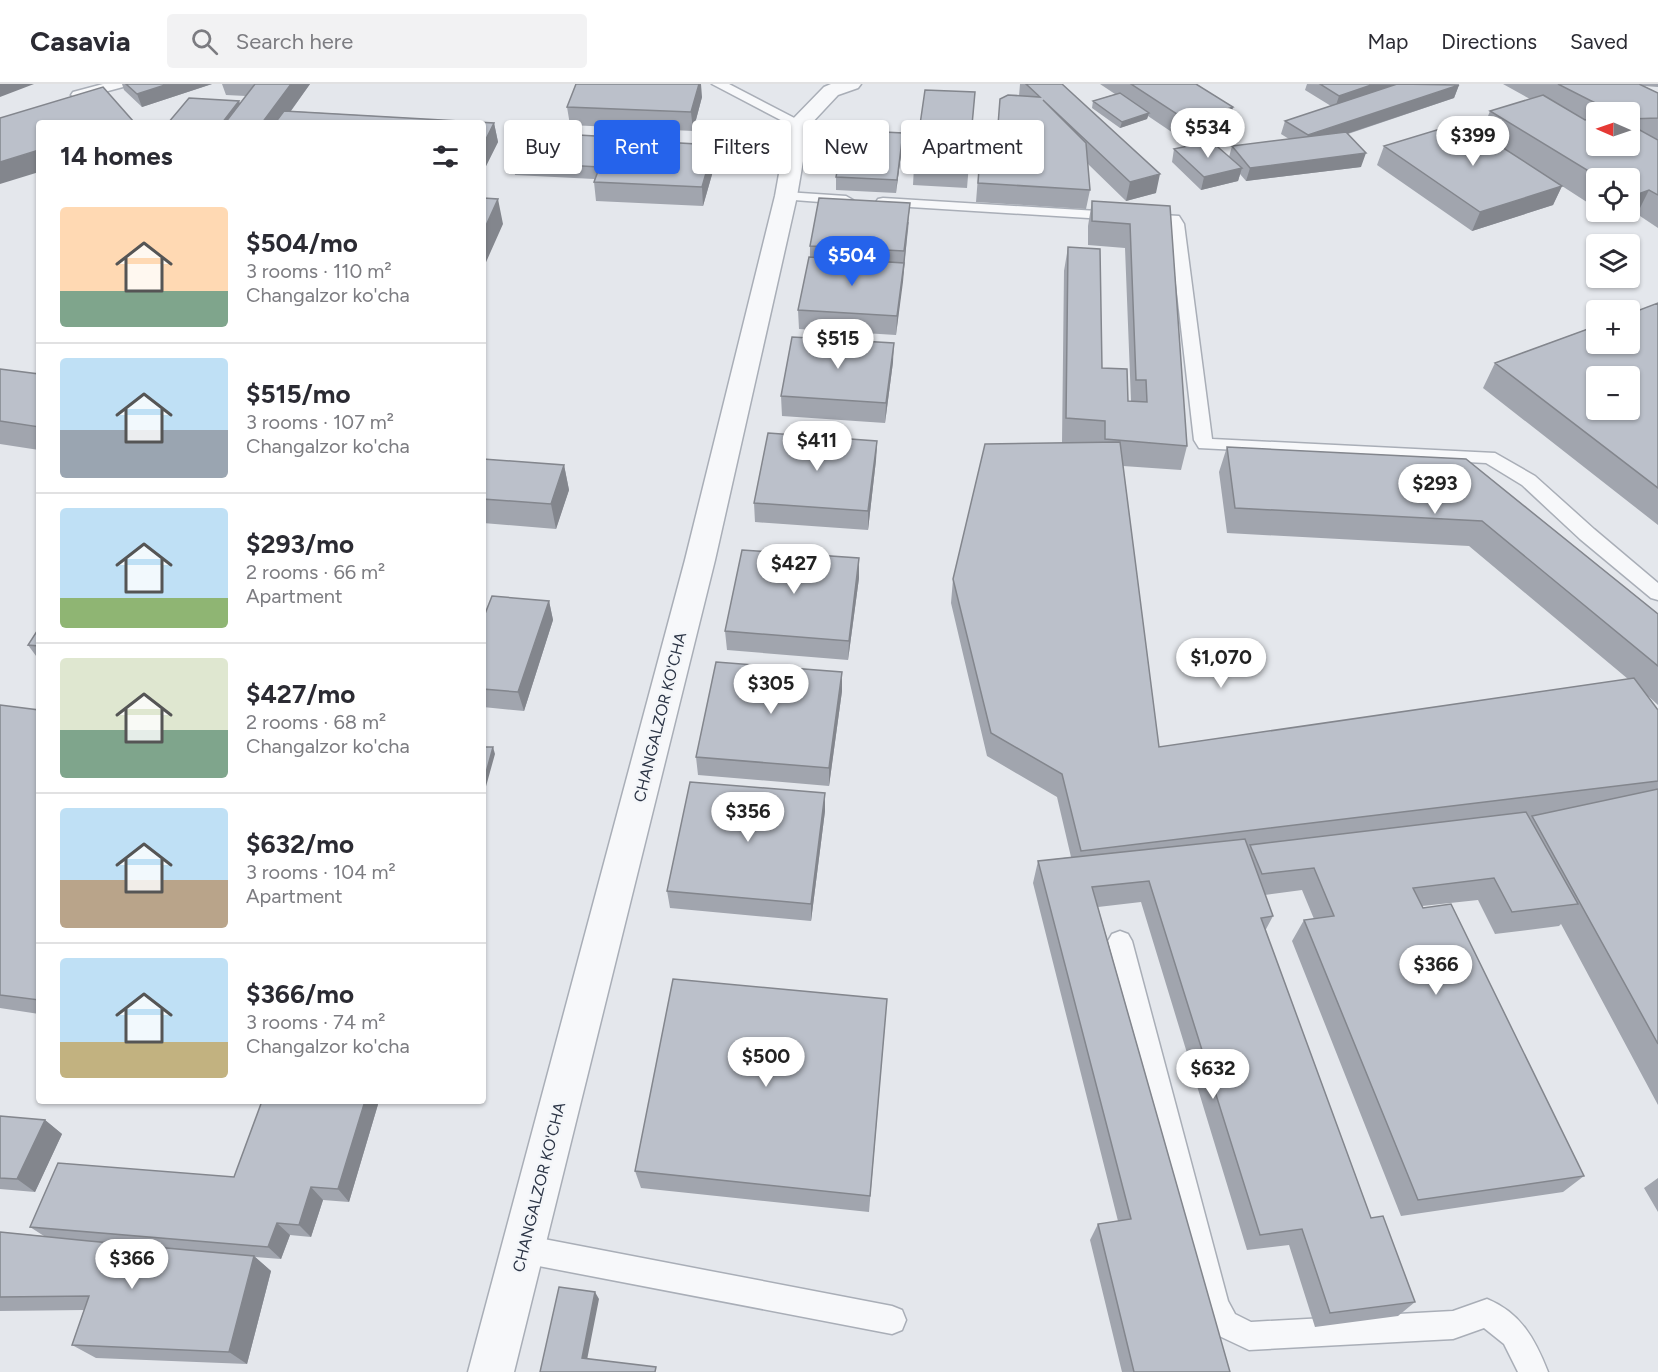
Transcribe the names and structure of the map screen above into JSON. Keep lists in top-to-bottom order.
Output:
{
  "streets": {
    "street": ["CHANGALZOR KO'CHA"]
  },
  "north": "left",
  "page": {
    "header": "Casavia",
    "search": "Search here",
    "nav": ["Map", "Directions", "Saved"],
    "map_buttons": ["+", "−"],
    "price": [
      "$534",
      "$399",
      "$504",
      "$515",
      "$411",
      "$293",
      "$427",
      "$1,070",
      "$305",
      "$356",
      "$366",
      "$500",
      "$632",
      "$366"
    ],
    "chip": [
      "Buy",
      "Rent",
      "Filters",
      "New",
      "Apartment"
    ],
    "heading": "14 homes",
    "list": [
      {
        "name": "$504/mo",
        "note": "3 rooms · 110 m² · Changalzor ko'cha"
      },
      {
        "name": "$515/mo",
        "note": "3 rooms · 107 m² · Changalzor ko'cha"
      },
      {
        "name": "$293/mo",
        "note": "2 rooms · 66 m² · Apartment"
      },
      {
        "name": "$427/mo",
        "note": "2 rooms · 68 m² · Changalzor ko'cha"
      },
      {
        "name": "$632/mo",
        "note": "3 rooms · 104 m² · Apartment"
      },
      {
        "name": "$366/mo",
        "note": "3 rooms · 74 m² · Changalzor ko'cha"
      }
    ]
  }
}
